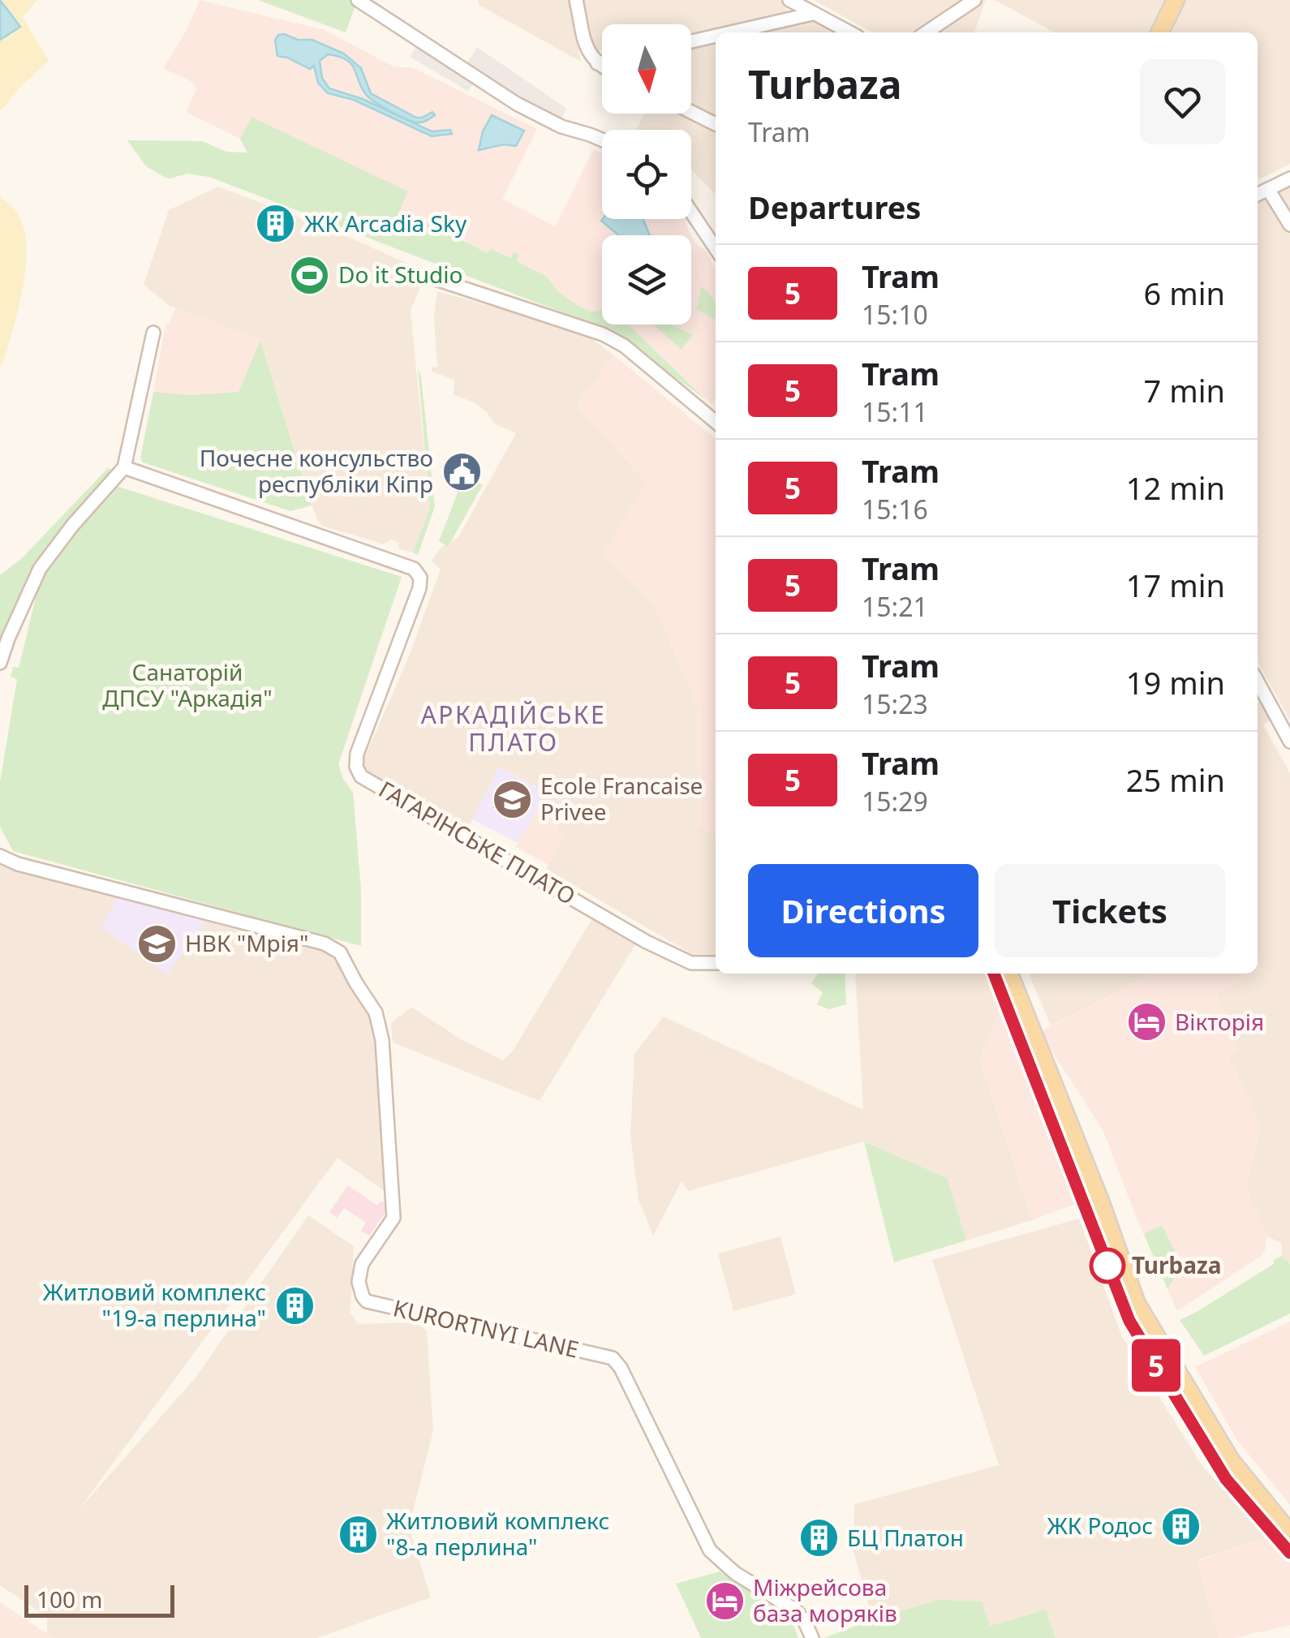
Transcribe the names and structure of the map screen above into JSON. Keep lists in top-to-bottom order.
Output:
{
  "streets": {
    "street": ["ГАГАРІНСЬКЕ ПЛАТО", "KURORTNYI LANE"]
  },
  "districts": ["АРКАДІЙСЬКЕ ПЛАТО"],
  "parks": ["Санаторій ДПСУ \"Аркадія\""],
  "places": {
    "building": [
      "ЖК Arcadia Sky",
      "Житловий комплекс \"19-а перлина\"",
      "ЖК Родос",
      "Житловий комплекс \"8-а перлина\"",
      "БЦ Платон"
    ],
    "sports": ["Do it Studio"],
    "public building": ["Почесне консульство республіки Кіпр"],
    "school or university": ["Ecole Francaise Privee", "НВК \"Мрія\""],
    "hotel": ["Вікторія", "Міжрейсова база моряків"],
    "other": ["Turbaza"]
  },
  "lines": ["tram line 5"],
  "scale_bar": "100 m",
  "north": "bottom",
  "page": {
    "on_map": "5",
    "heading": [
      ["Turbaza", "Tram"],
      "Departures"
    ],
    "list": [
      {
        "mark": "5",
        "name": "Tram",
        "note": "15:10",
        "value": "6 min"
      },
      {
        "mark": "5",
        "name": "Tram",
        "note": "15:11",
        "value": "7 min"
      },
      {
        "mark": "5",
        "name": "Tram",
        "note": "15:16",
        "value": "12 min"
      },
      {
        "mark": "5",
        "name": "Tram",
        "note": "15:21",
        "value": "17 min"
      },
      {
        "mark": "5",
        "name": "Tram",
        "note": "15:23",
        "value": "19 min"
      },
      {
        "mark": "5",
        "name": "Tram",
        "note": "15:29",
        "value": "25 min"
      }
    ],
    "buttons": ["Directions", "Tickets"],
    "scale": "100 m"
  }
}
